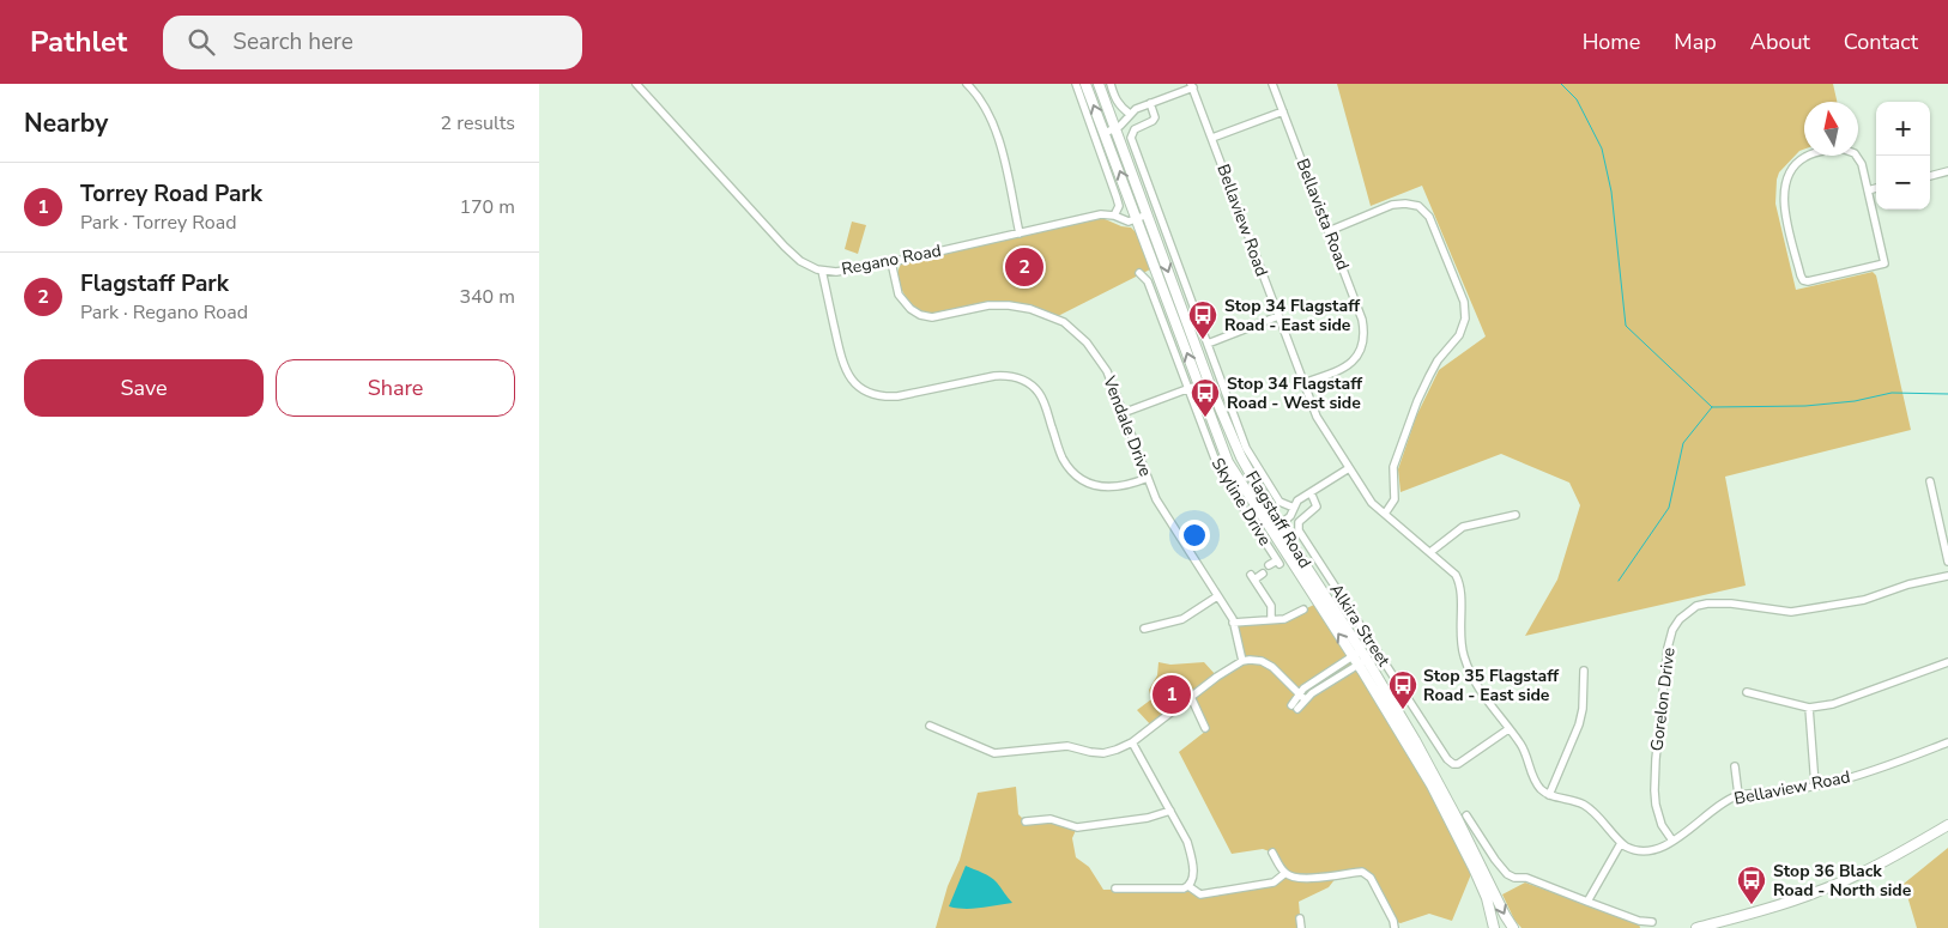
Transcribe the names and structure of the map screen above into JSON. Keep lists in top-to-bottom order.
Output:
{
  "streets": {
    "main road": ["Flagstaff Road"],
    "street": [
      "Bellavista Road",
      "Bellaview Road",
      "Regano Road",
      "Vendale Drive",
      "Skyline Drive",
      "Alkira Street",
      "Gorelon Drive"
    ]
  },
  "crossings": [
    ["Bellavista Road", "Bellaview Road"],
    ["Bellaview Road", "Alkira Street"],
    ["Bellaview Road", "Gorelon Drive"],
    ["Regano Road", "Vendale Drive"],
    ["Regano Road", "Flagstaff Road"],
    ["Skyline Drive", "Flagstaff Road"]
  ],
  "places": {
    "bus stop": [
      "Stop 34 Flagstaff Road - East side",
      "Stop 34 Flagstaff Road - West side",
      "Stop 35 Flagstaff Road - East side",
      "Stop 36 Black Road - North side"
    ]
  },
  "north": "top",
  "page": {
    "header": "Pathlet",
    "search": "Search here",
    "nav": [
      "Home",
      "Map",
      "About",
      "Contact"
    ],
    "heading": ["Nearby", "2 results"],
    "map_buttons": ["+", "−"],
    "list": [
      {
        "mark": "1",
        "name": "Torrey Road Park",
        "note": "Park · Torrey Road",
        "value": "170 m"
      },
      {
        "mark": "2",
        "name": "Flagstaff Park",
        "note": "Park · Regano Road",
        "value": "340 m"
      }
    ],
    "pins": ["2", "1"],
    "buttons": ["Save", "Share"]
  }
}
